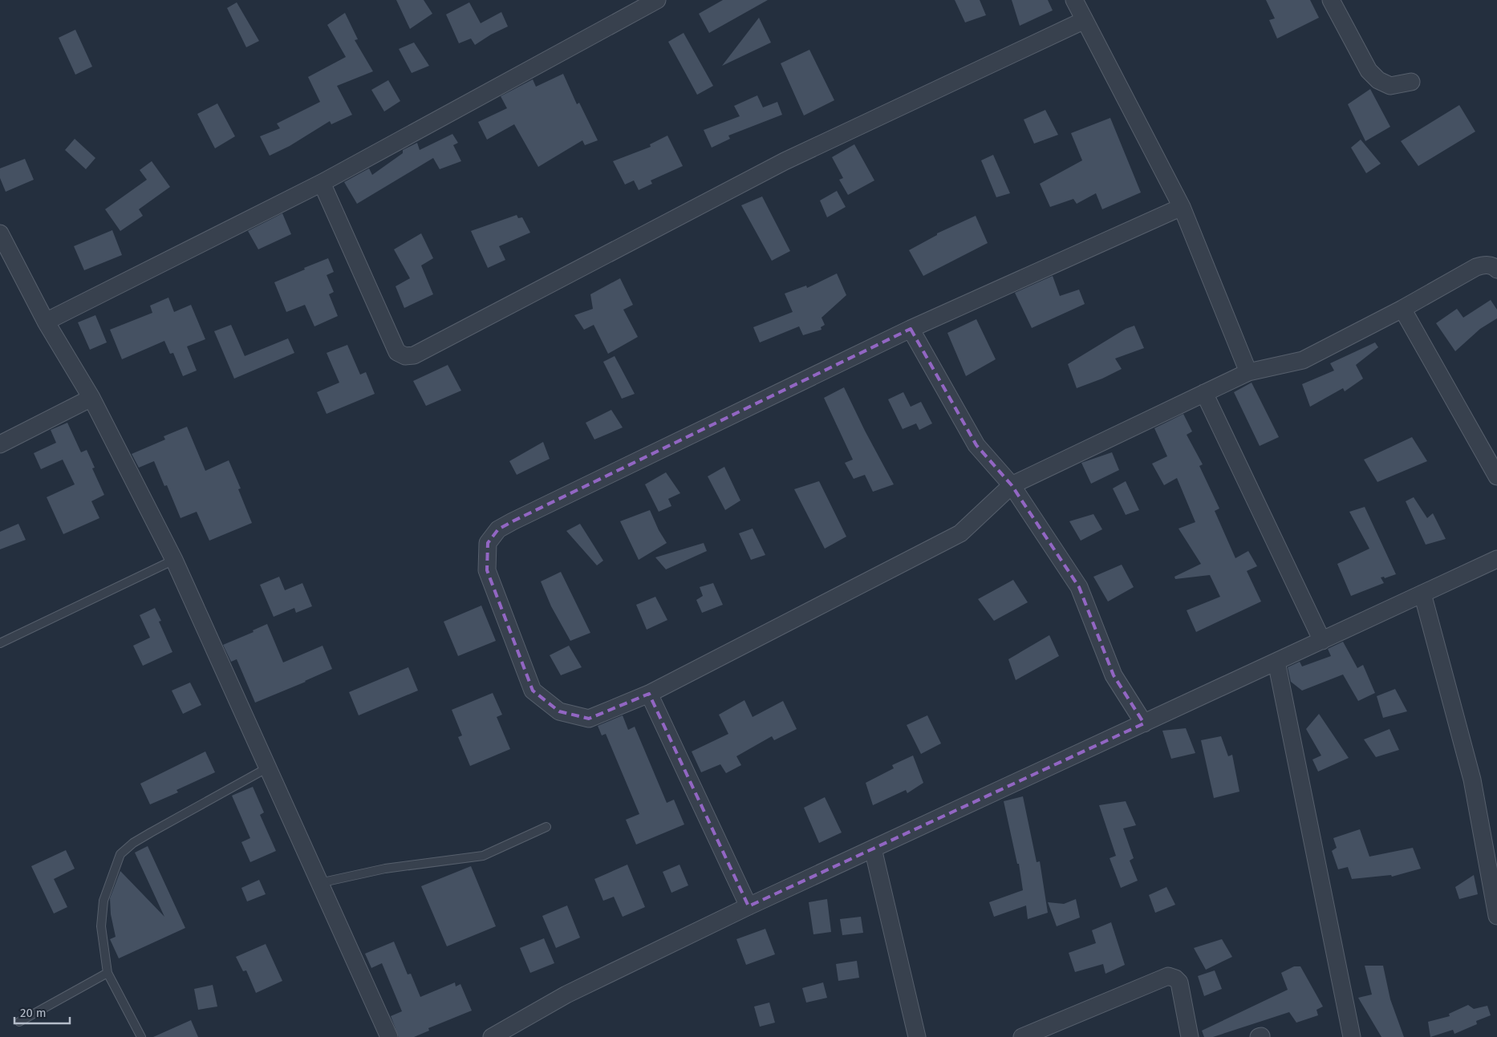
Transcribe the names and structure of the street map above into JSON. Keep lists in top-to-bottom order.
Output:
{
  "scale_bar": "20 m"
}
